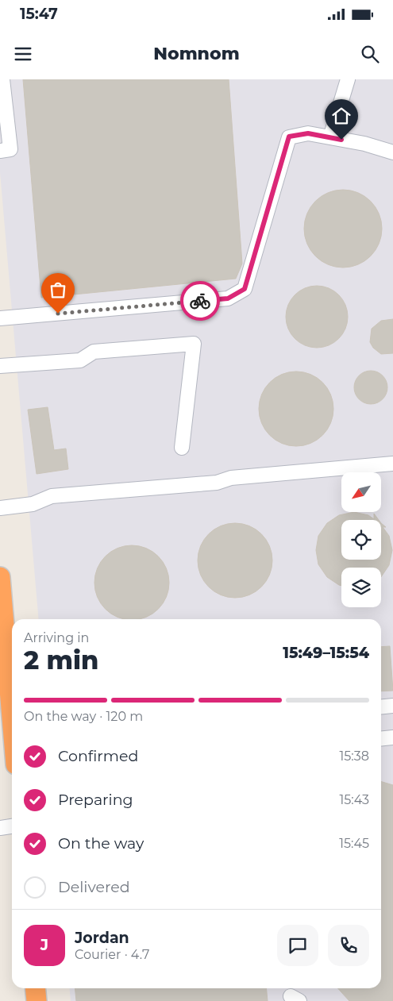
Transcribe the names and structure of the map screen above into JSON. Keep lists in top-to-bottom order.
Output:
{
  "north": "bottom left",
  "page": {
    "status": "15:47",
    "header": "Nomnom",
    "heading": ["2 min", "Arriving in", "15:49–15:54"],
    "panel": ["Jordan", "Courier · 4.7"],
    "bar": "On the way · 120 m",
    "list": [
      ["Confirmed", "15:38"],
      ["Preparing", "15:43"],
      ["On the way", "15:45"],
      "Delivered"
    ],
    "round": "J"
  }
}
